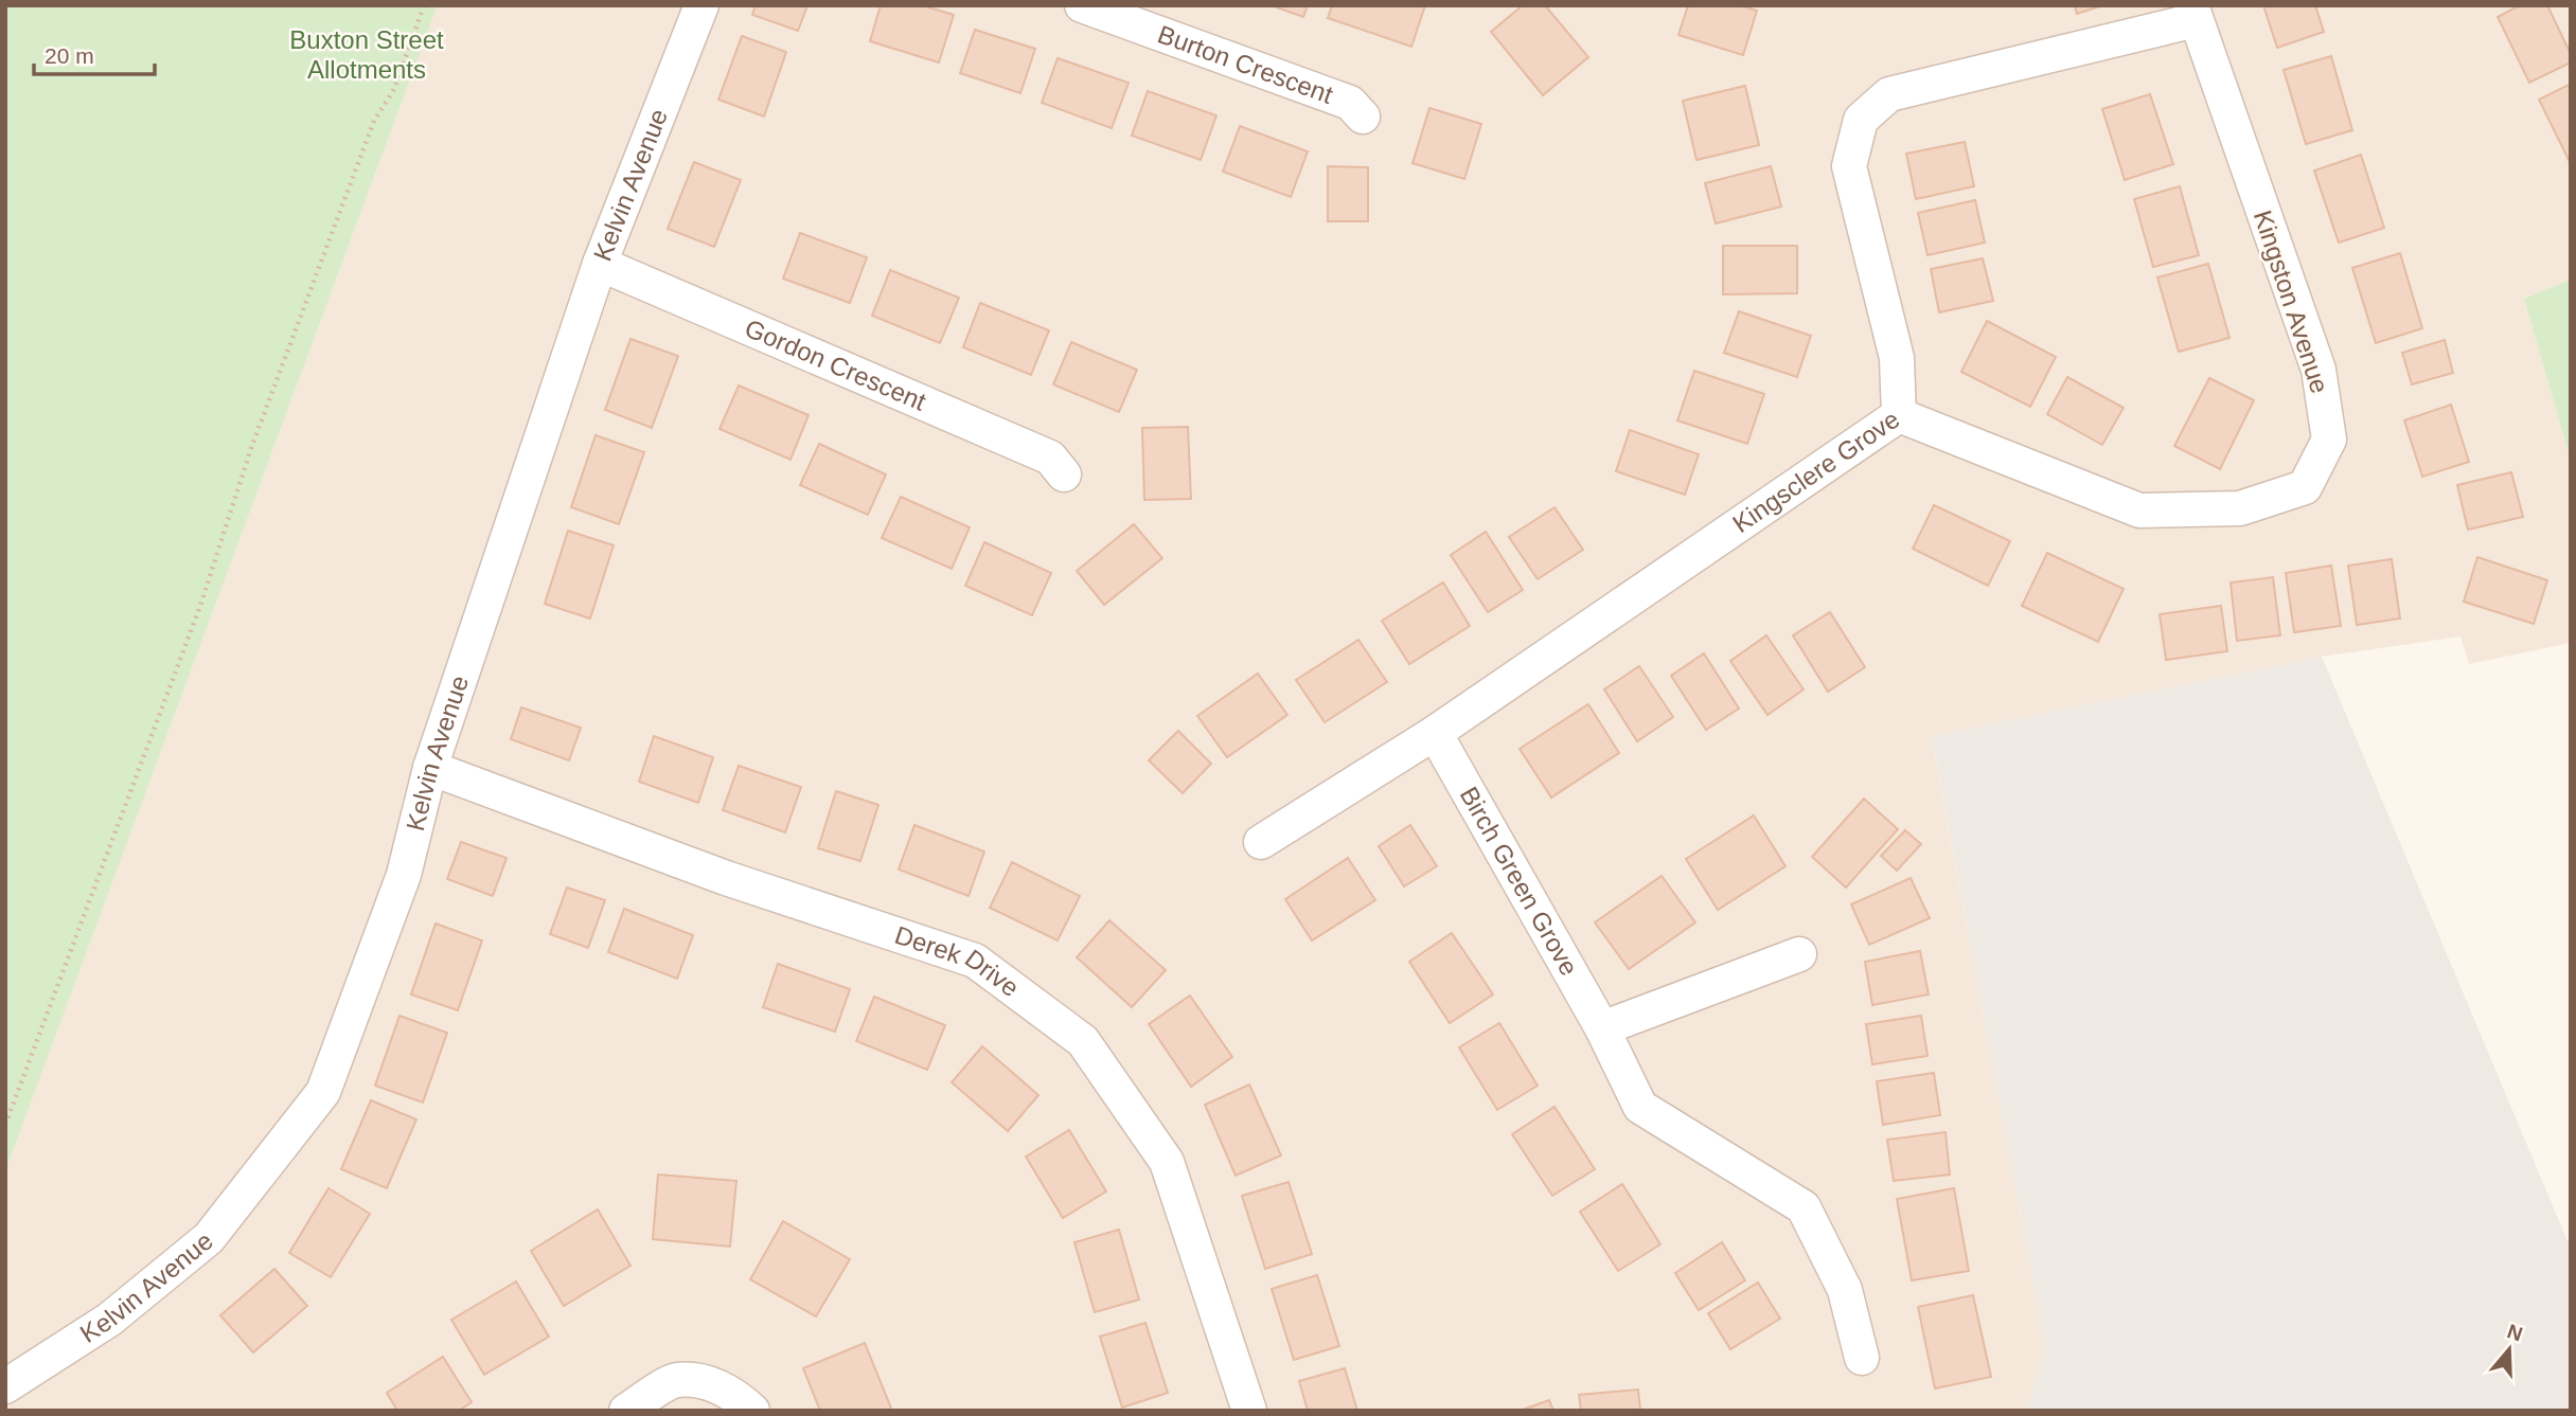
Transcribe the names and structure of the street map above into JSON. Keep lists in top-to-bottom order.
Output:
{
  "streets": {
    "street": [
      "Burton Crescent",
      "Kelvin Avenue",
      "Kingston Avenue",
      "Gordon Crescent",
      "Kingsclere Grove",
      "Birch Green Grove",
      "Derek Drive"
    ]
  },
  "crossings": [
    ["Kelvin Avenue", "Gordon Crescent"],
    ["Kelvin Avenue", "Derek Drive"],
    ["Kingston Avenue", "Kingsclere Grove"],
    ["Kingsclere Grove", "Birch Green Grove"]
  ],
  "parks": ["Buxton Street Allotments"],
  "scale_bar": "20 m",
  "north": "top"
}
